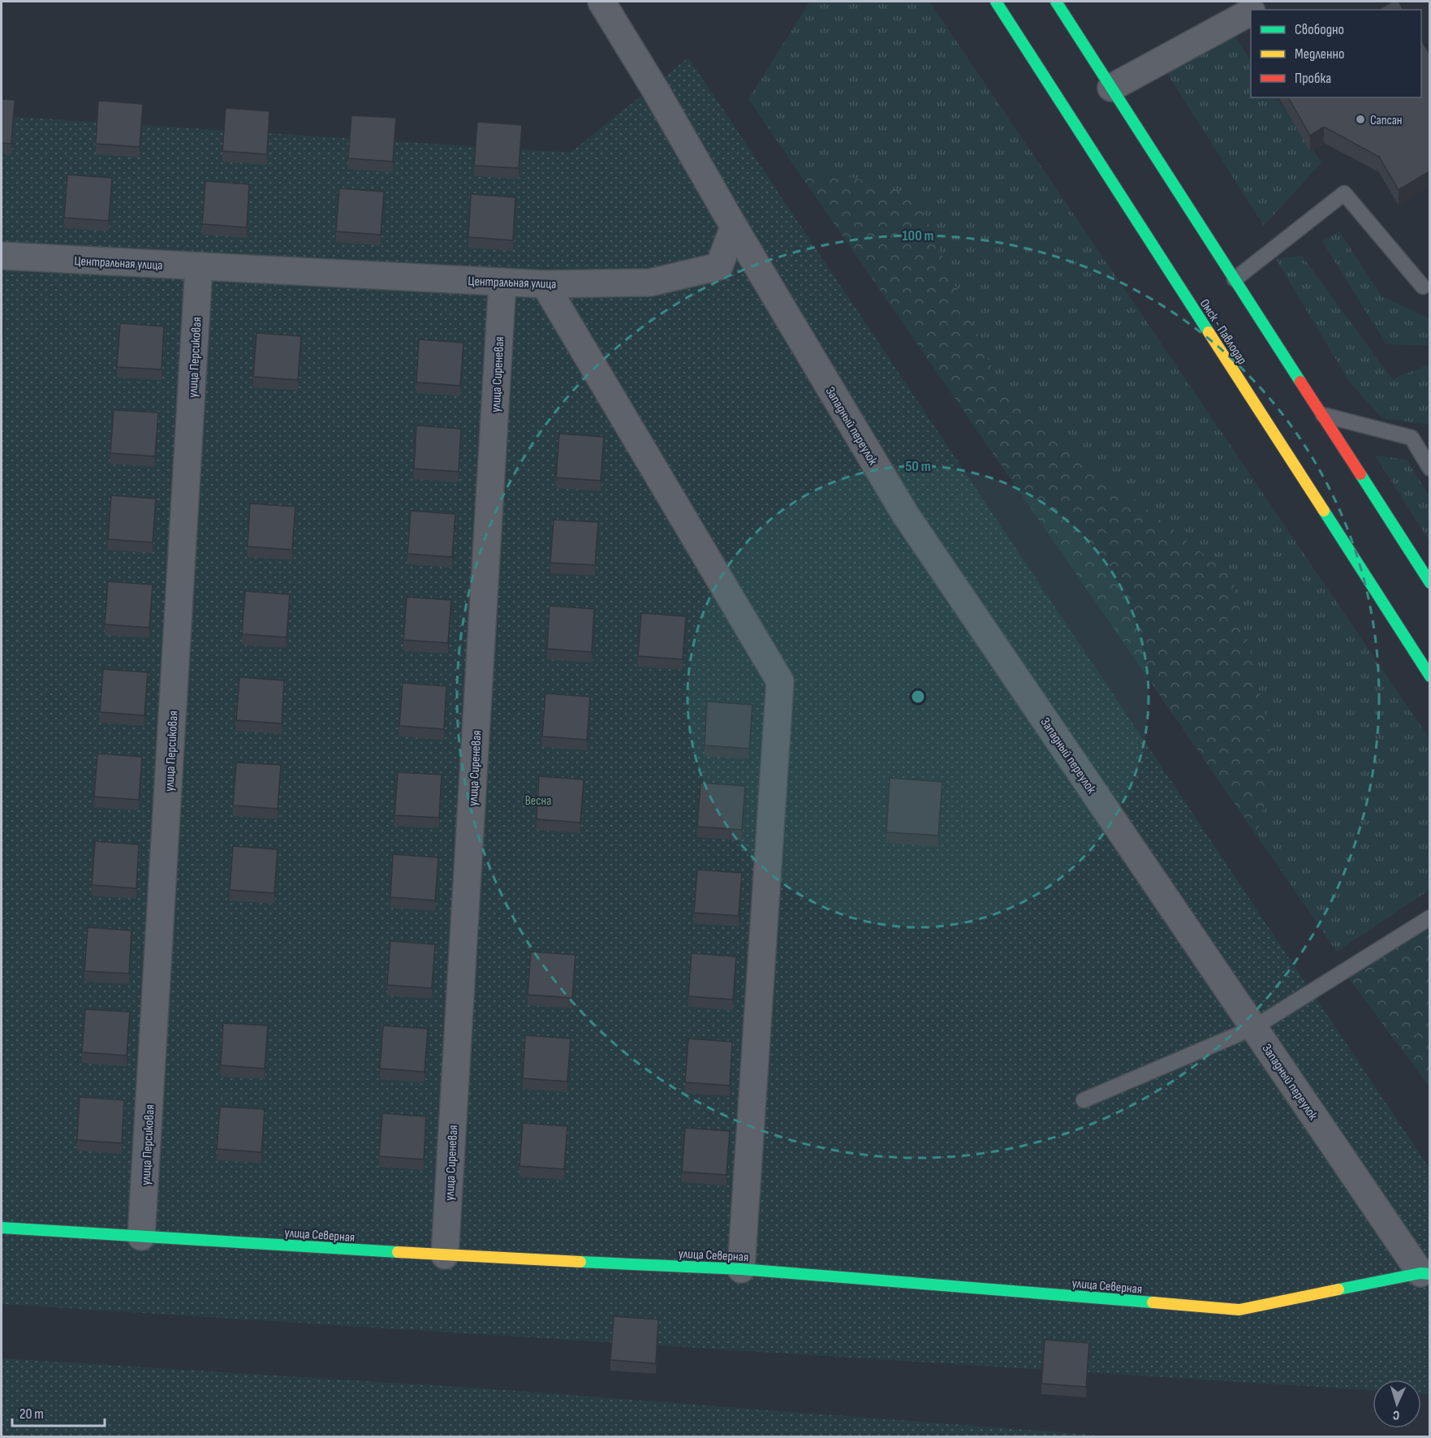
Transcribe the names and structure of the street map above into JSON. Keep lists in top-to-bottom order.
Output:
{
  "streets": {
    "main road": ["Омск - Павлодар", "улица Северная"],
    "street": [
      "Центральная улица",
      "улица Персиковая",
      "улица Сиреневая",
      "Западный переулок"
    ]
  },
  "crossings": [
    ["Центральная улица", "улица Персиковая"],
    ["Центральная улица", "улица Сиреневая"],
    ["Центральная улица", "Западный переулок"],
    ["улица Персиковая", "улица Северная"],
    ["улица Сиреневая", "улица Северная"],
    ["Западный переулок", "улица Северная"]
  ],
  "parks": ["Весна"],
  "places": ["Сапсан"],
  "legend": ["Свободно", "Медленно", "Пробка"],
  "scale_bar": "20 m",
  "north": "bottom",
  "rings": ["100 m", "50 m"]
}
